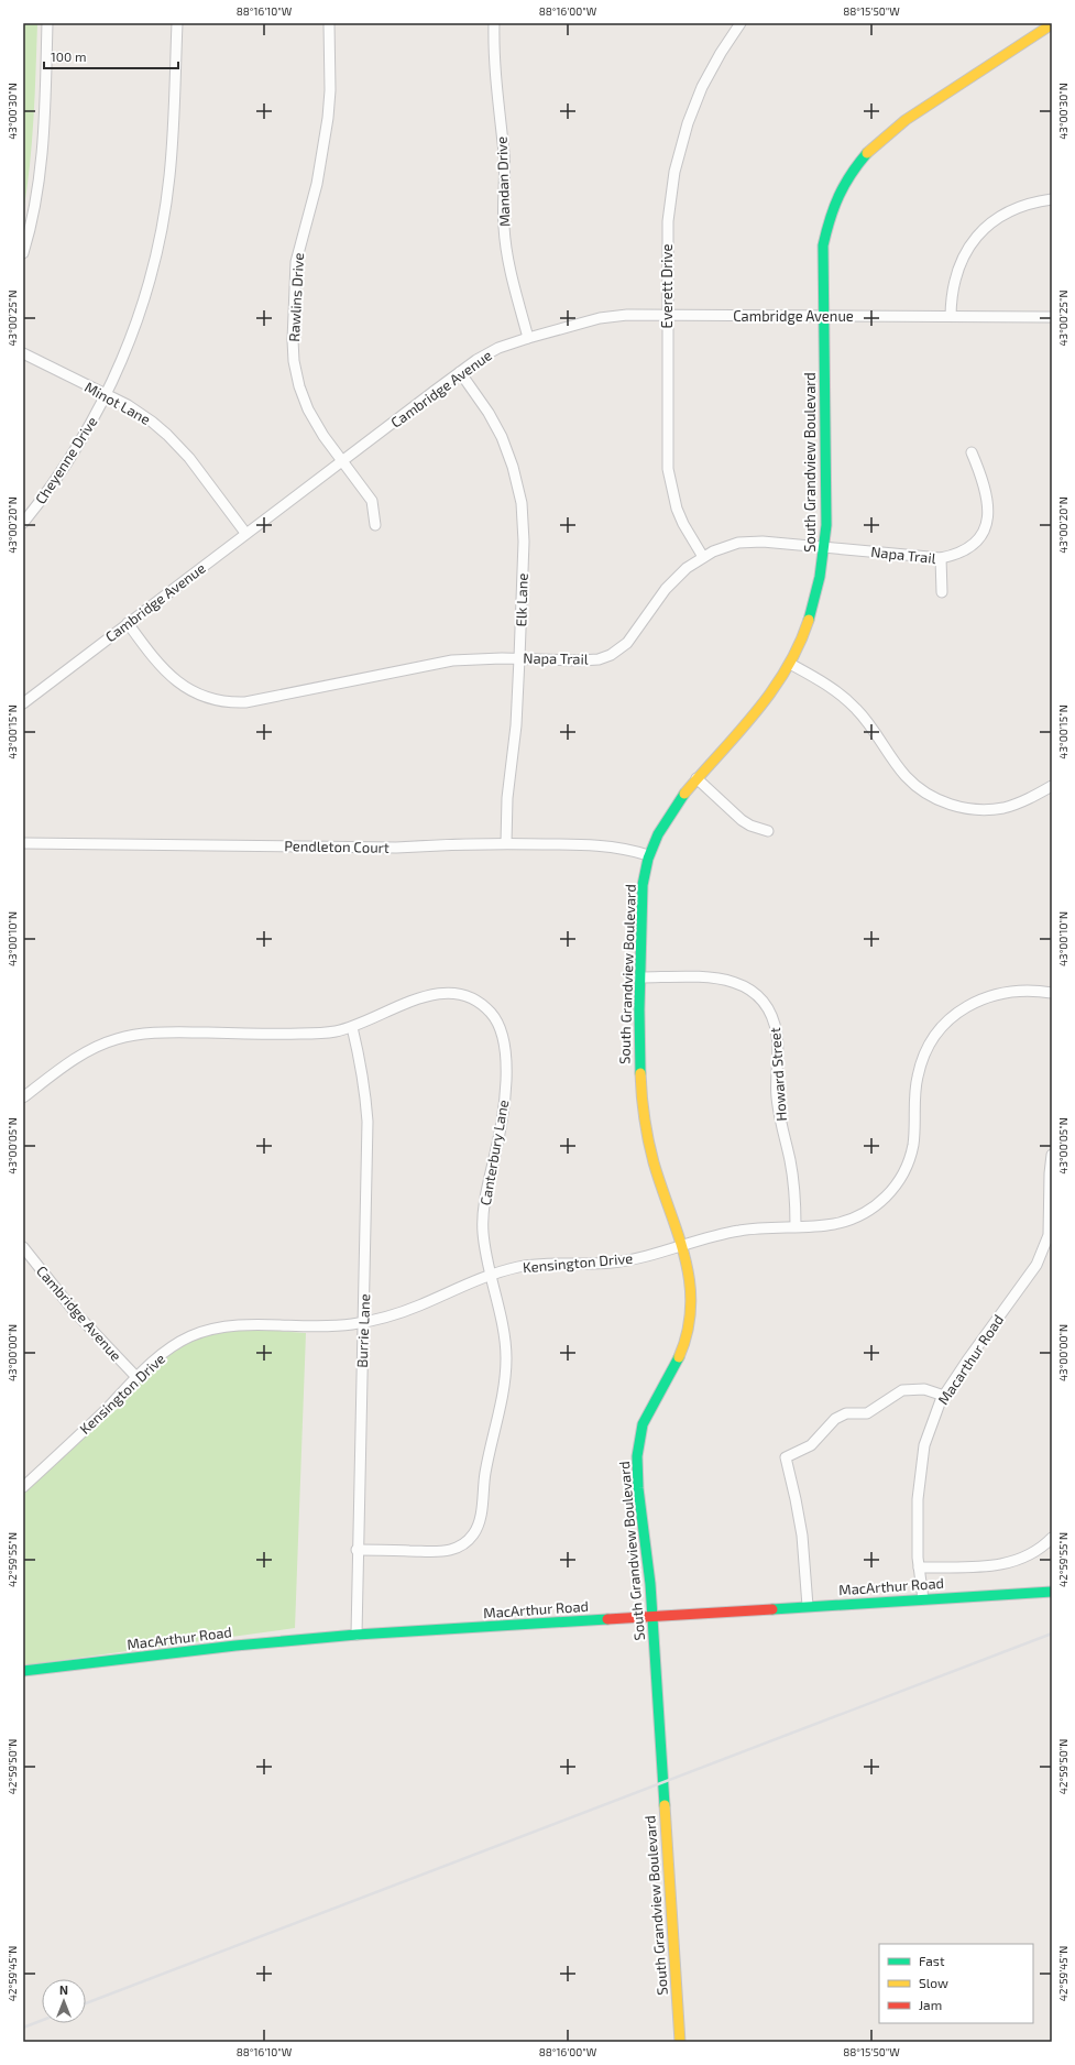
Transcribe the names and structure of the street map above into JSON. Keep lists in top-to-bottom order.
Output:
{
  "streets": {
    "street": [
      "Mandan Drive",
      "Everett Drive",
      "Rawlins Drive",
      "Cambridge Avenue",
      "Minot Lane",
      "Cheyenne Drive",
      "South Grandview Boulevard",
      "Napa Trail",
      "Elk Lane",
      "Pendleton Court",
      "Howard Street",
      "Canterbury Lane",
      "Kensington Drive",
      "Burrie Lane",
      "Macarthur Road",
      "MacArthur Road"
    ]
  },
  "crossings": [
    ["Mandan Drive", "Cambridge Avenue"],
    ["Everett Drive", "Cambridge Avenue"],
    ["Everett Drive", "Napa Trail"],
    ["Rawlins Drive", "Cambridge Avenue"],
    ["Cambridge Avenue", "Minot Lane"],
    ["Cambridge Avenue", "South Grandview Boulevard"],
    ["Cambridge Avenue", "Napa Trail"],
    ["Cambridge Avenue", "Elk Lane"],
    ["Cambridge Avenue", "Kensington Drive"],
    ["Minot Lane", "Cheyenne Drive"],
    ["South Grandview Boulevard", "Napa Trail"],
    ["South Grandview Boulevard", "Pendleton Court"],
    ["South Grandview Boulevard", "Howard Street"],
    ["South Grandview Boulevard", "Kensington Drive"],
    ["South Grandview Boulevard", "MacArthur Road"],
    ["Napa Trail", "Elk Lane"],
    ["Elk Lane", "Pendleton Court"],
    ["Howard Street", "Kensington Drive"],
    ["Canterbury Lane", "Kensington Drive"],
    ["Canterbury Lane", "Burrie Lane"],
    ["Kensington Drive", "Burrie Lane"],
    ["Burrie Lane", "MacArthur Road"],
    ["Macarthur Road", "MacArthur Road"]
  ],
  "legend": ["Fast", "Slow", "Jam"],
  "scale_bar": "100 m",
  "north": "top",
  "coordinates": [
    "88°16'10\"W",
    "88°16'00\"W",
    "88°15'50\"W",
    "43°00'30\"N",
    "43°00'25\"N",
    "43°00'20\"N",
    "43°00'15\"N",
    "43°00'10\"N",
    "43°00'05\"N",
    "43°00'00\"N",
    "42°59'55\"N",
    "42°59'50\"N",
    "42°59'45\"N"
  ]
}
